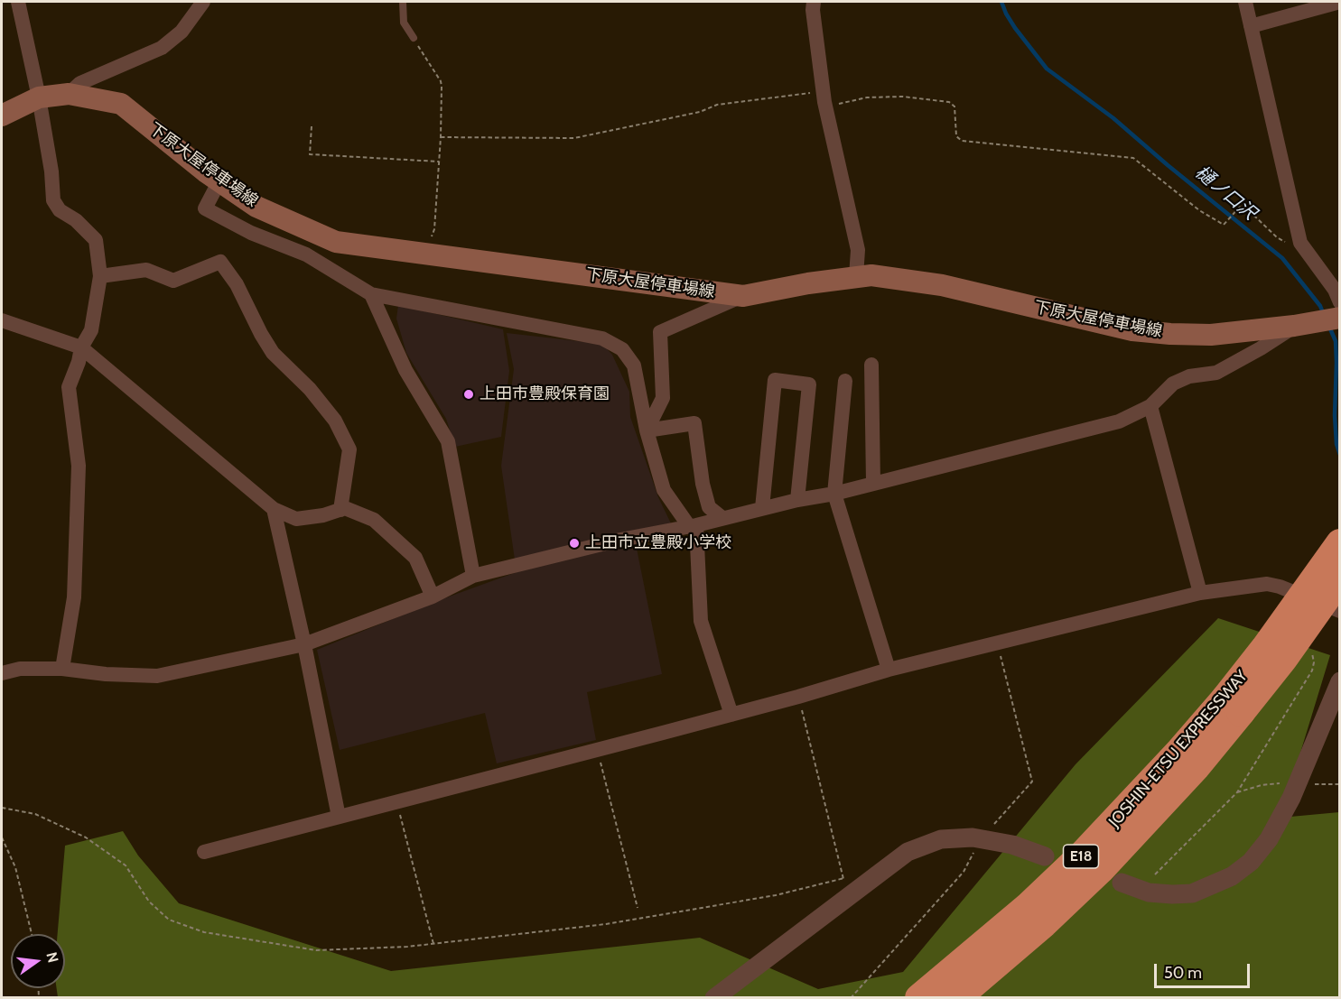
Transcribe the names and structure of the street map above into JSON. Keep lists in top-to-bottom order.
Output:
{
  "streets": {
    "highway": ["JOSHIN-ETSU EXPRESSWAY", "E18"],
    "main road": ["下原大屋停車場線"]
  },
  "water": ["樋ノ口沢"],
  "places": ["上田市豊殿保育園", "上田市立豊殿小学校"],
  "scale_bar": "50 m",
  "north": "right"
}
